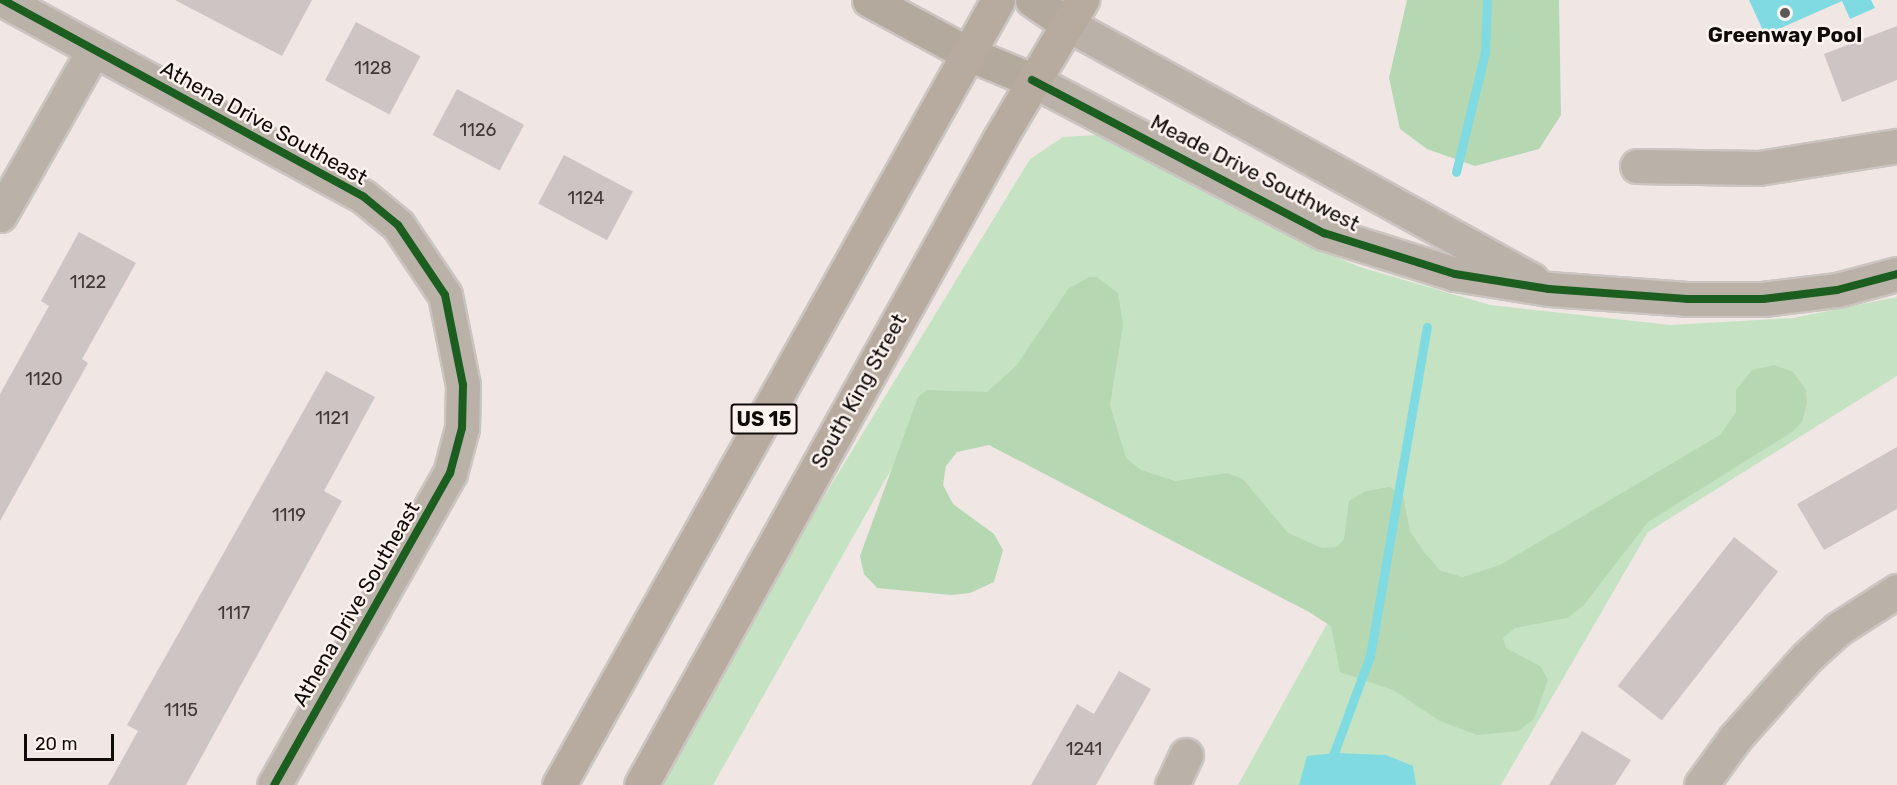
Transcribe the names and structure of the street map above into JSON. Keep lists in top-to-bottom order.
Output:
{
  "streets": {
    "highway": ["South King Street", "US 15"],
    "street": ["Athena Drive Southeast", "Meade Drive Southwest"]
  },
  "crossings": [
    ["Meade Drive Southwest", "South King Street"]
  ],
  "places": ["Greenway Pool"],
  "house_numbers": [
    "1128",
    "1126",
    "1124",
    "1122",
    "1120",
    "1121",
    "1119",
    "1117",
    "1115",
    "1241"
  ],
  "scale_bar": "20 m"
}
